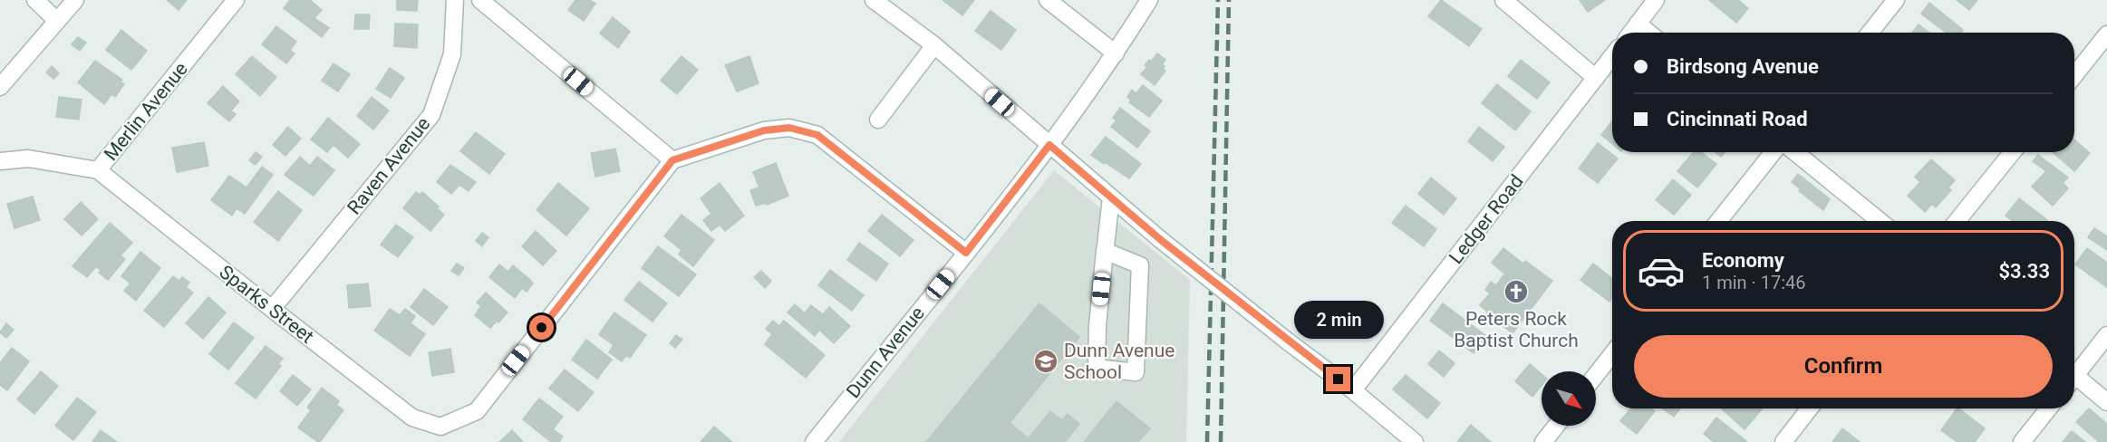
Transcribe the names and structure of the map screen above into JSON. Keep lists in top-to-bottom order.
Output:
{
  "streets": {
    "street": [
      "Merlin Avenue",
      "Raven Avenue",
      "Ledger Road",
      "Sparks Street",
      "Dunn Avenue"
    ]
  },
  "crossings": [
    ["Merlin Avenue", "Sparks Street"],
    ["Raven Avenue", "Sparks Street"]
  ],
  "places": {
    "church": ["Peters Rock Baptist Church"],
    "school or university": ["Dunn Avenue School"]
  },
  "north": "bottom right",
  "page": {
    "banner": ["Birdsong Avenue", "Cincinnati Road"],
    "list": [
      {
        "name": "Economy",
        "note": "1 min · 17:46",
        "value": "$3.33"
      }
    ],
    "bubble": "2 min",
    "buttons": "Confirm"
  }
}
